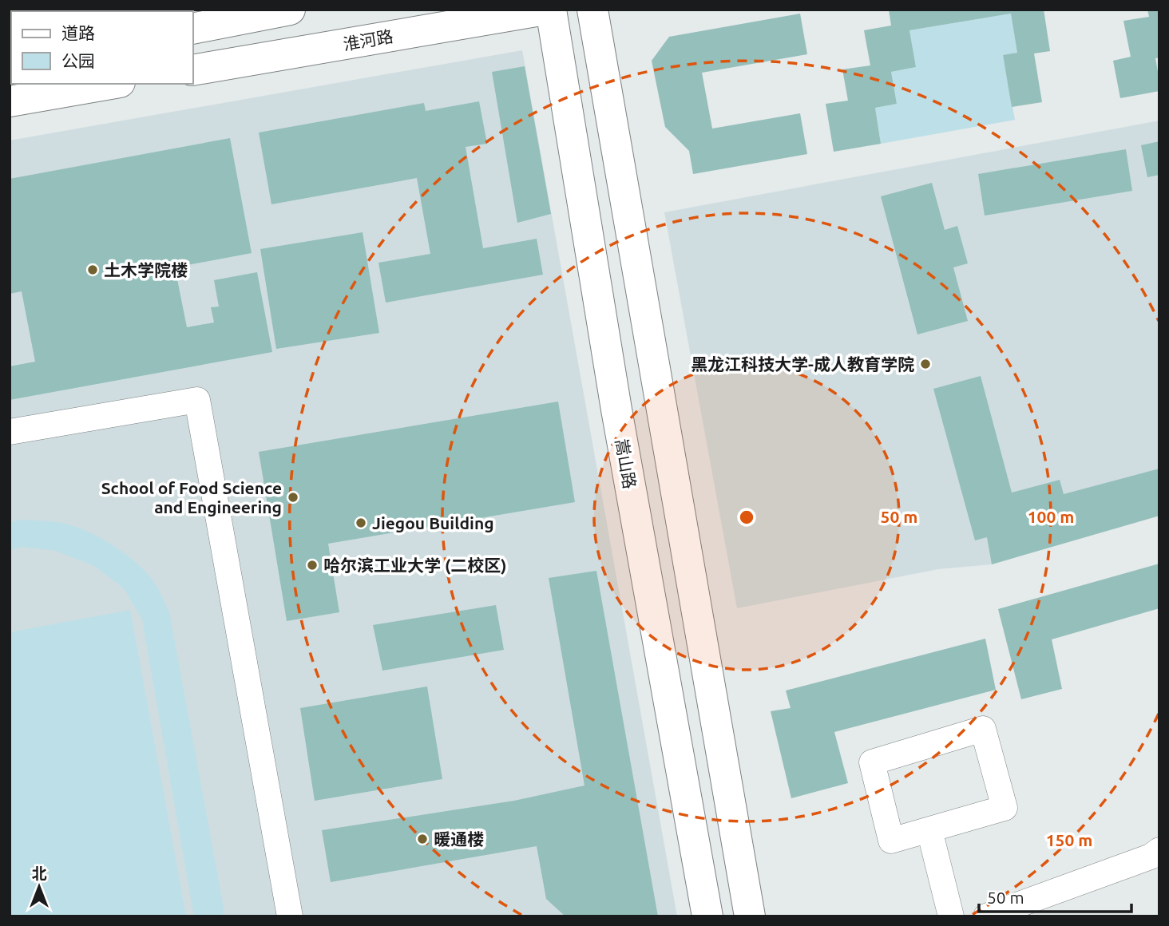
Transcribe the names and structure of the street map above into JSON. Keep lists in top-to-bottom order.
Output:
{
  "streets": {
    "main road": ["淮河路", "嵩山路"]
  },
  "places": [
    "土木学院楼",
    "黑龙江科技大学-成人教育学院",
    "School of Food Science and Engineering",
    "Jiegou Building",
    "哈尔滨工业大学 (二校区)",
    "暖通楼"
  ],
  "legend": ["道路", "公园"],
  "scale_bar": "50 m",
  "north": "top",
  "rings": ["50 m", "100 m", "150 m"]
}
